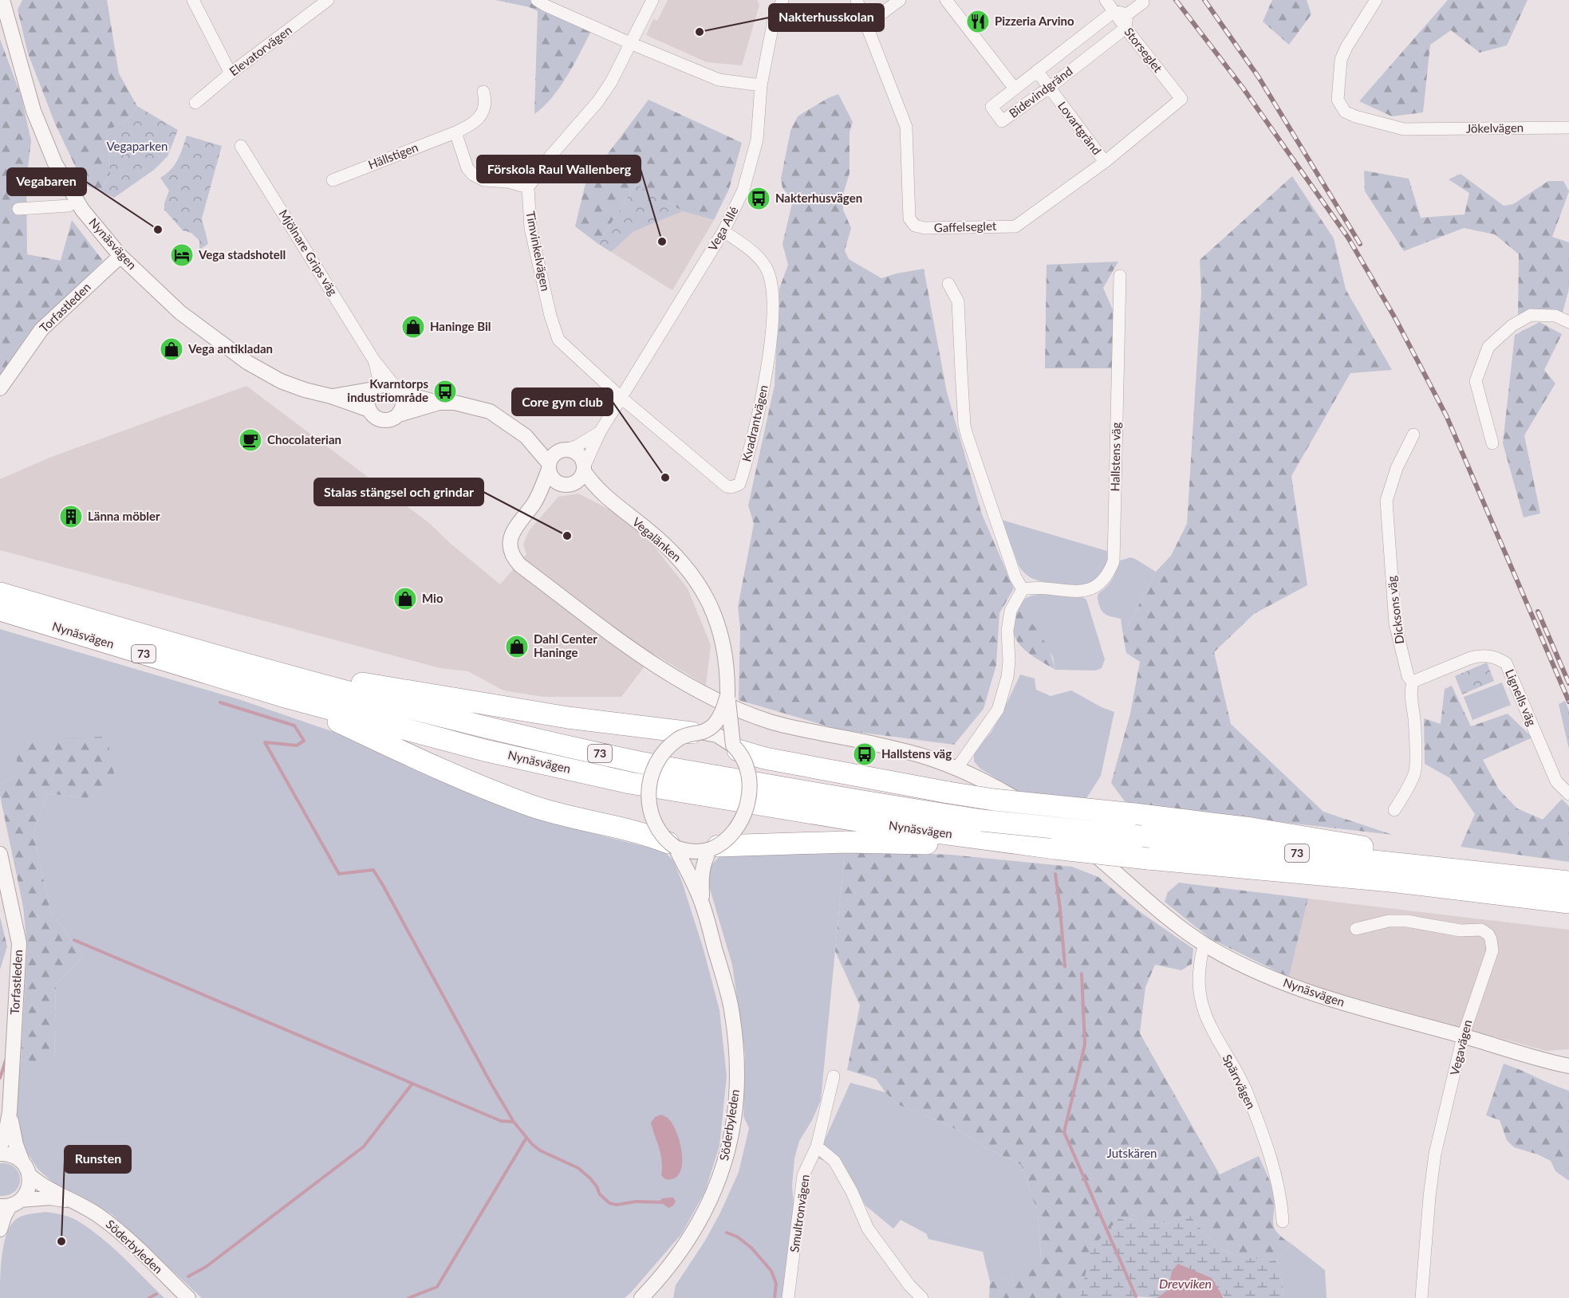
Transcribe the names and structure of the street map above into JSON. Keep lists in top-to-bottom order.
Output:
{
  "streets": {
    "highway": ["Nynäsvägen", "73"],
    "street": [
      "Storseglet",
      "Elevatorvägen",
      "Bidevindgränd",
      "Lovartgränd",
      "Jökelvägen",
      "Hällstigen",
      "Gaffelseglet",
      "Vega Allé",
      "Timvinkelvägen",
      "Mjölnare Grips väg",
      "Torfastleden",
      "Kvadrantvägen",
      "Hallstens väg",
      "Vegalänken",
      "Dicksons väg",
      "Lignells väg",
      "Vegavägen",
      "Spärrvägen",
      "Söderbyleden",
      "Smultronvägen"
    ]
  },
  "crossings": [
    ["Storseglet", "Bidevindgränd"],
    ["Storseglet", "Gaffelseglet"],
    ["Bidevindgränd", "Lovartgränd"],
    ["Lovartgränd", "Gaffelseglet"],
    ["Vega Allé", "Nynäsvägen"],
    ["Vega Allé", "Timvinkelvägen"],
    ["Vega Allé", "Kvadrantvägen"],
    ["Vega Allé", "Vegalänken"],
    ["Nynäsvägen", "Mjölnare Grips väg"],
    ["Nynäsvägen", "Torfastleden"],
    ["Nynäsvägen", "Vegalänken"],
    ["Nynäsvägen", "Vegavägen"],
    ["Nynäsvägen", "Spärrvägen"],
    ["Timvinkelvägen", "Kvadrantvägen"],
    ["Torfastleden", "Söderbyleden"],
    ["Vegalänken", "Söderbyleden"],
    ["Dicksons väg", "Lignells väg"]
  ],
  "water": ["Drevviken"],
  "parks": ["Vegaparken", "Jutskären"],
  "places": {
    "restaurant": ["Pizzeria Arvino"],
    "other": [
      "Nakterhusskolan",
      "Vegabaren",
      "Förskola Raul Wallenberg",
      "Core gym club",
      "Stalas stängsel och grindar",
      "Runsten"
    ],
    "bus stop": ["Nakterhusvägen", "Kvarntorps industriområde", "Hallstens väg"],
    "hotel": ["Vega stadshotell"],
    "shop": [
      "Haninge Bil",
      "Vega antikladan",
      "Mio",
      "Dahl Center Haninge"
    ],
    "cafe": ["Chocolaterian"],
    "building": ["Länna möbler"]
  }
}
